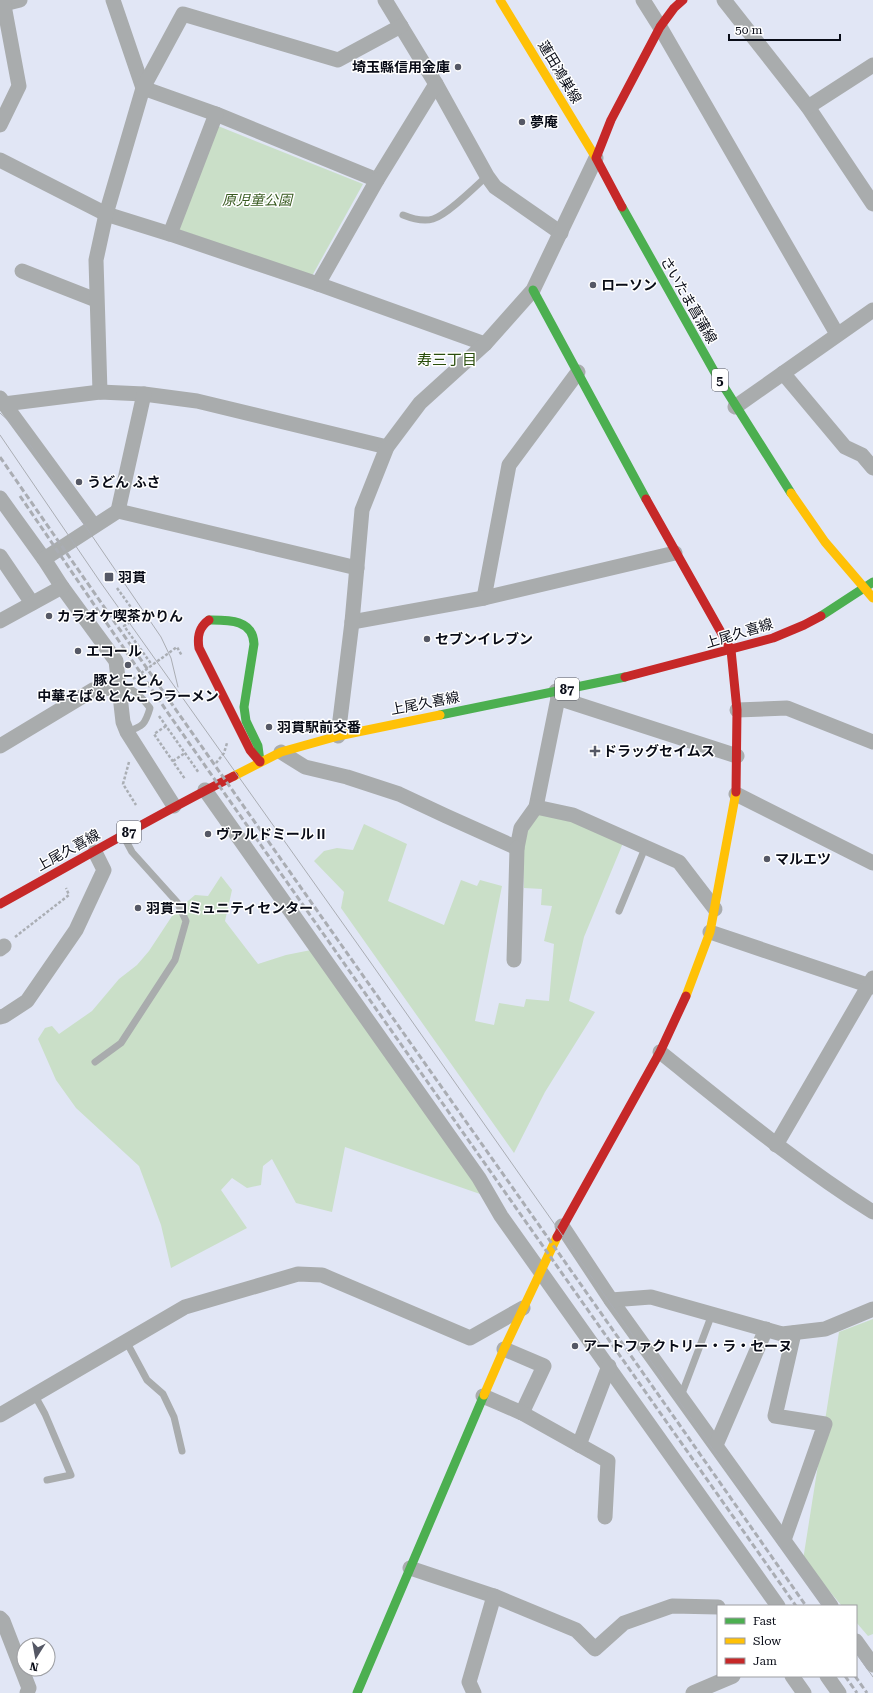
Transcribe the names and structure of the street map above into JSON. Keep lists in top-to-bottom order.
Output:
{
  "streets": {
    "street": [
      "蓮田鴻巣線",
      "さいたま菖蒲線",
      "5",
      "上尾久喜線",
      "87"
    ]
  },
  "crossings": [
    ["蓮田鴻巣線", "さいたま菖蒲線"],
    ["さいたま菖蒲線", "上尾久喜線"]
  ],
  "districts": ["寿三丁目"],
  "parks": ["原児童公園"],
  "places": {
    "other": [
      "埼玉縣信用金庫",
      "夢庵",
      "ローソン",
      "うどん ふさ",
      "カラオケ喫茶かりん",
      "セブンイレブン",
      "エコール",
      "豚とことん 中華そば＆とんこつラーメン",
      "羽貫駅前交番",
      "ヴァルドミールⅡ",
      "マルエツ",
      "羽貫コミュニティセンター",
      "アートファクトリー・ラ・セーヌ"
    ],
    "transit": ["羽貫"],
    "health": ["ドラッグセイムス"]
  },
  "legend": ["Fast", "Slow", "Jam"],
  "scale_bar": "50 m",
  "north": "bottom"
}
